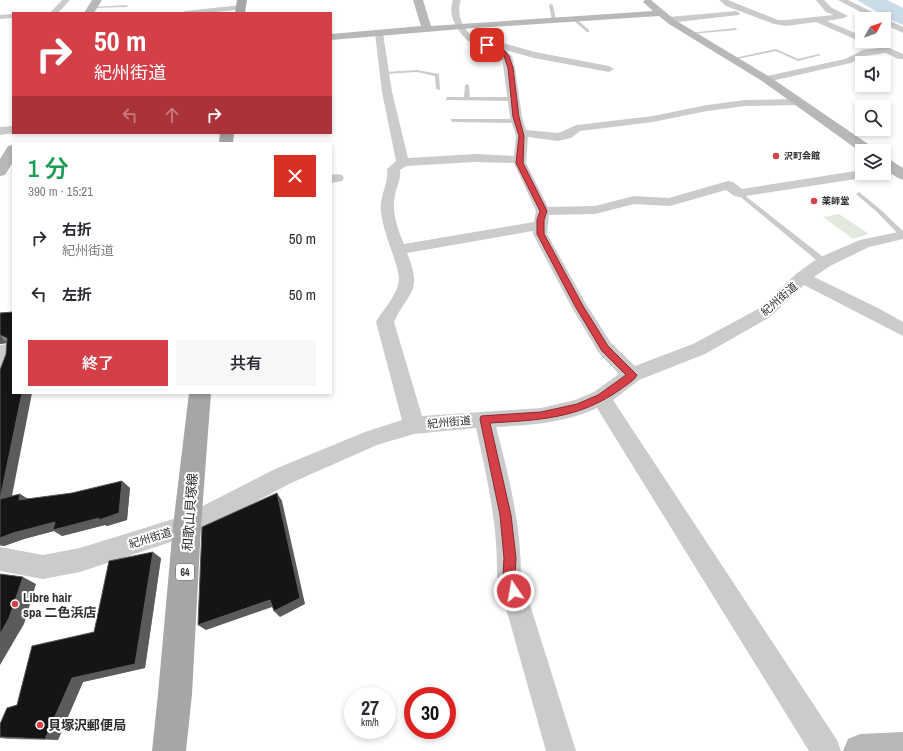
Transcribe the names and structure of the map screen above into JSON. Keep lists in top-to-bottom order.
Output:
{
  "streets": {
    "main road": ["和歌山貝塚線", "64"],
    "street": ["紀州街道"]
  },
  "crossings": [
    ["紀州街道", "和歌山貝塚線"]
  ],
  "places": [
    "沢町会館",
    "薬師堂",
    "Libre hair spa 二色浜店",
    "貝塚沢郵便局"
  ],
  "north": "top right",
  "page": {
    "turn": ["50 m", "紀州街道"],
    "heading": ["1 分", "390 m · 15:21"],
    "list": [
      {
        "name": "右折",
        "note": "紀州街道",
        "value": "50 m"
      },
      {
        "name": "左折",
        "value": "50 m"
      }
    ],
    "buttons": ["終了", "共有"],
    "speed": "27 km/h",
    "limit": "30"
  }
}
